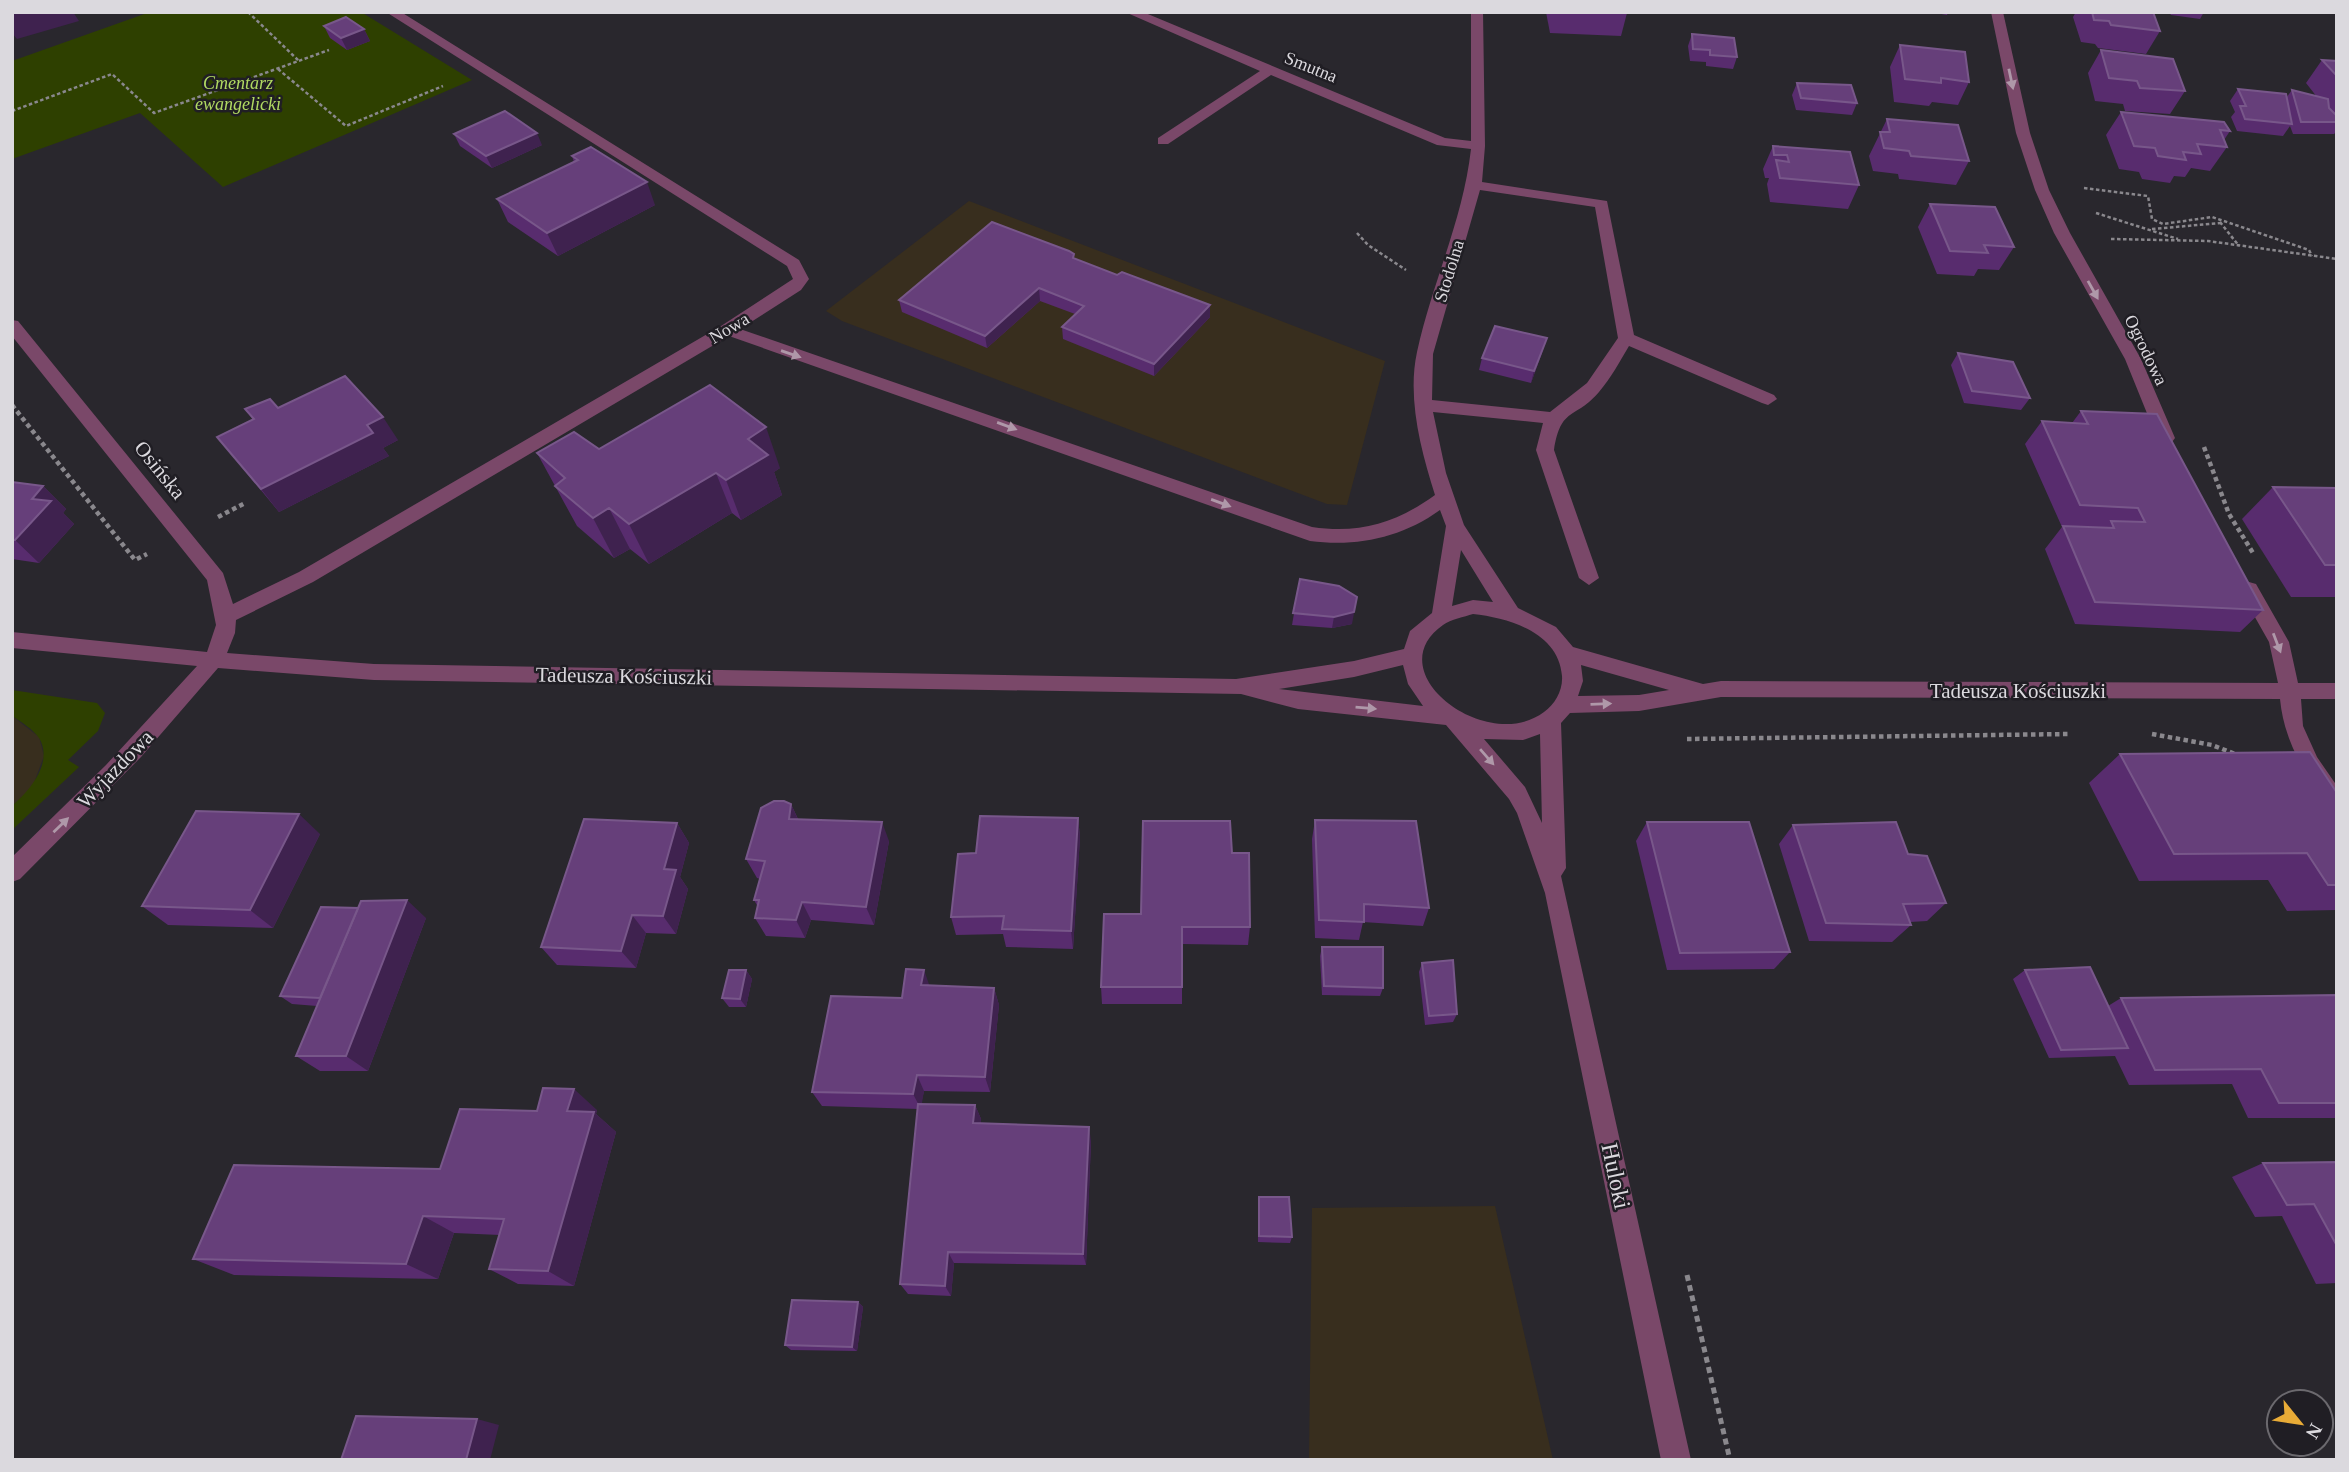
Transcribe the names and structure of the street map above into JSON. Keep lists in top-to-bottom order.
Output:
{
  "streets": {
    "street": [
      "Smutna",
      "Stodolna",
      "Nowa",
      "Ogrodowa",
      "Osińska",
      "Tadeusza Kościuszki",
      "Wyjazdowa",
      "Huloki"
    ]
  },
  "crossings": [
    ["Smutna", "Stodolna"],
    ["Stodolna", "Tadeusza Kościuszki"],
    ["Stodolna", "Huloki"],
    ["Nowa", "Osińska"],
    ["Osińska", "Tadeusza Kościuszki"],
    ["Osińska", "Wyjazdowa"],
    ["Tadeusza Kościuszki", "Wyjazdowa"],
    ["Tadeusza Kościuszki", "Huloki"]
  ],
  "one_way": ["Ogrodowa", "Wyjazdowa"],
  "parks": ["Cmentarz ewangelicki"],
  "north": "bottom right"
}
